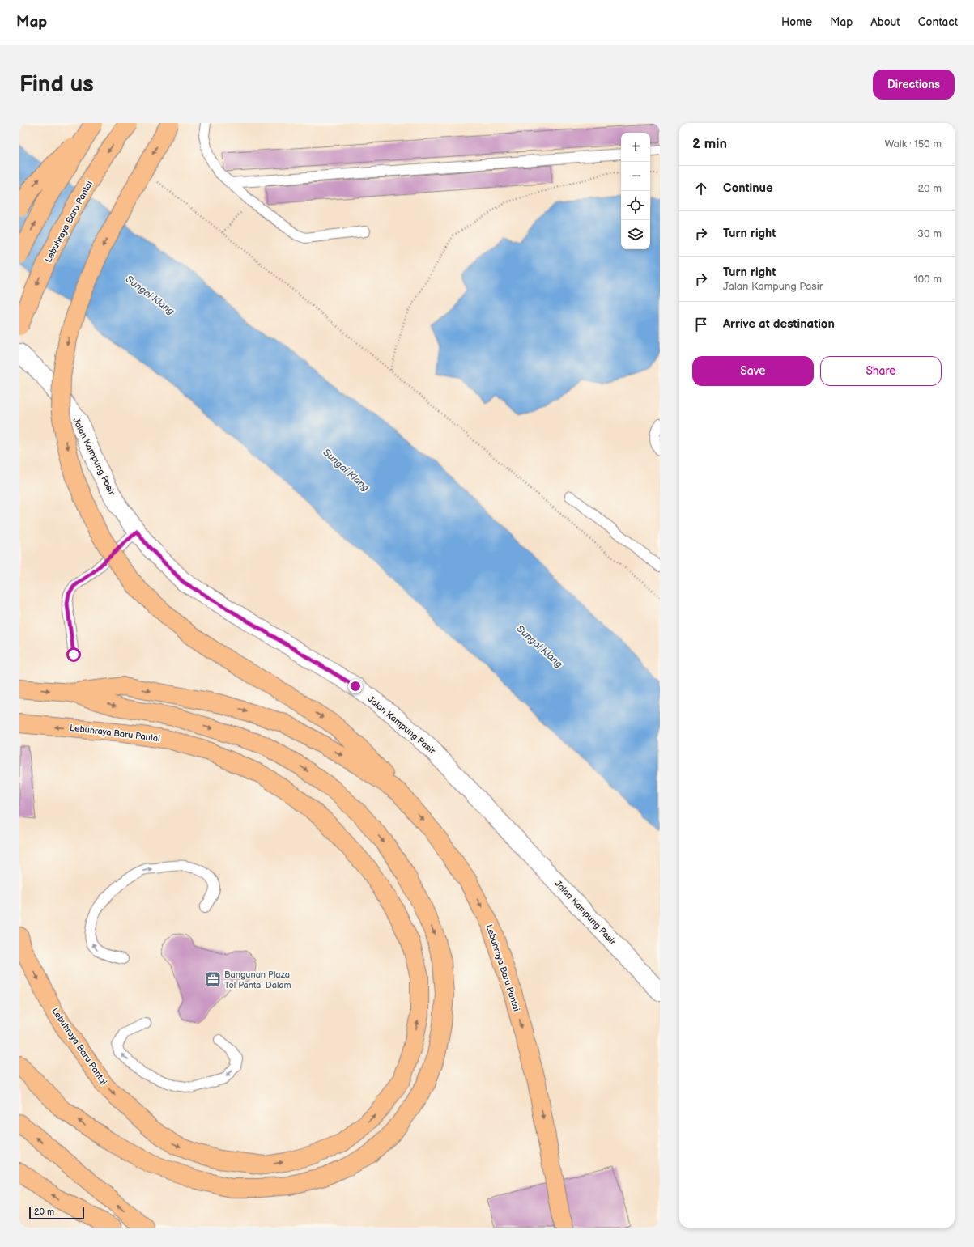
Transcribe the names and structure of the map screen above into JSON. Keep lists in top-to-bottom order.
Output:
{
  "streets": {
    "highway": ["Lebuhraya Baru Pantai"],
    "street": ["Jalan Kampung Pasir"]
  },
  "water": ["Sungai Klang"],
  "places": {
    "office": ["Bangunan Plaza Tol Pantai Dalam"]
  },
  "scale_bar": "20 m",
  "page": {
    "header": "Map",
    "nav": [
      "Home",
      "Map",
      "About",
      "Contact"
    ],
    "buttons": [
      "Directions",
      ["Save", "Share"]
    ],
    "title": "Find us",
    "heading": ["2 min", "Walk · 150 m"],
    "map_buttons": ["+", "−"],
    "list": [
      ["Continue", "20 m"],
      ["Turn right", "30 m"],
      ["Turn right", "Jalan Kampung Pasir", "100 m"],
      "Arrive at destination"
    ],
    "scale": "20 m"
  }
}
